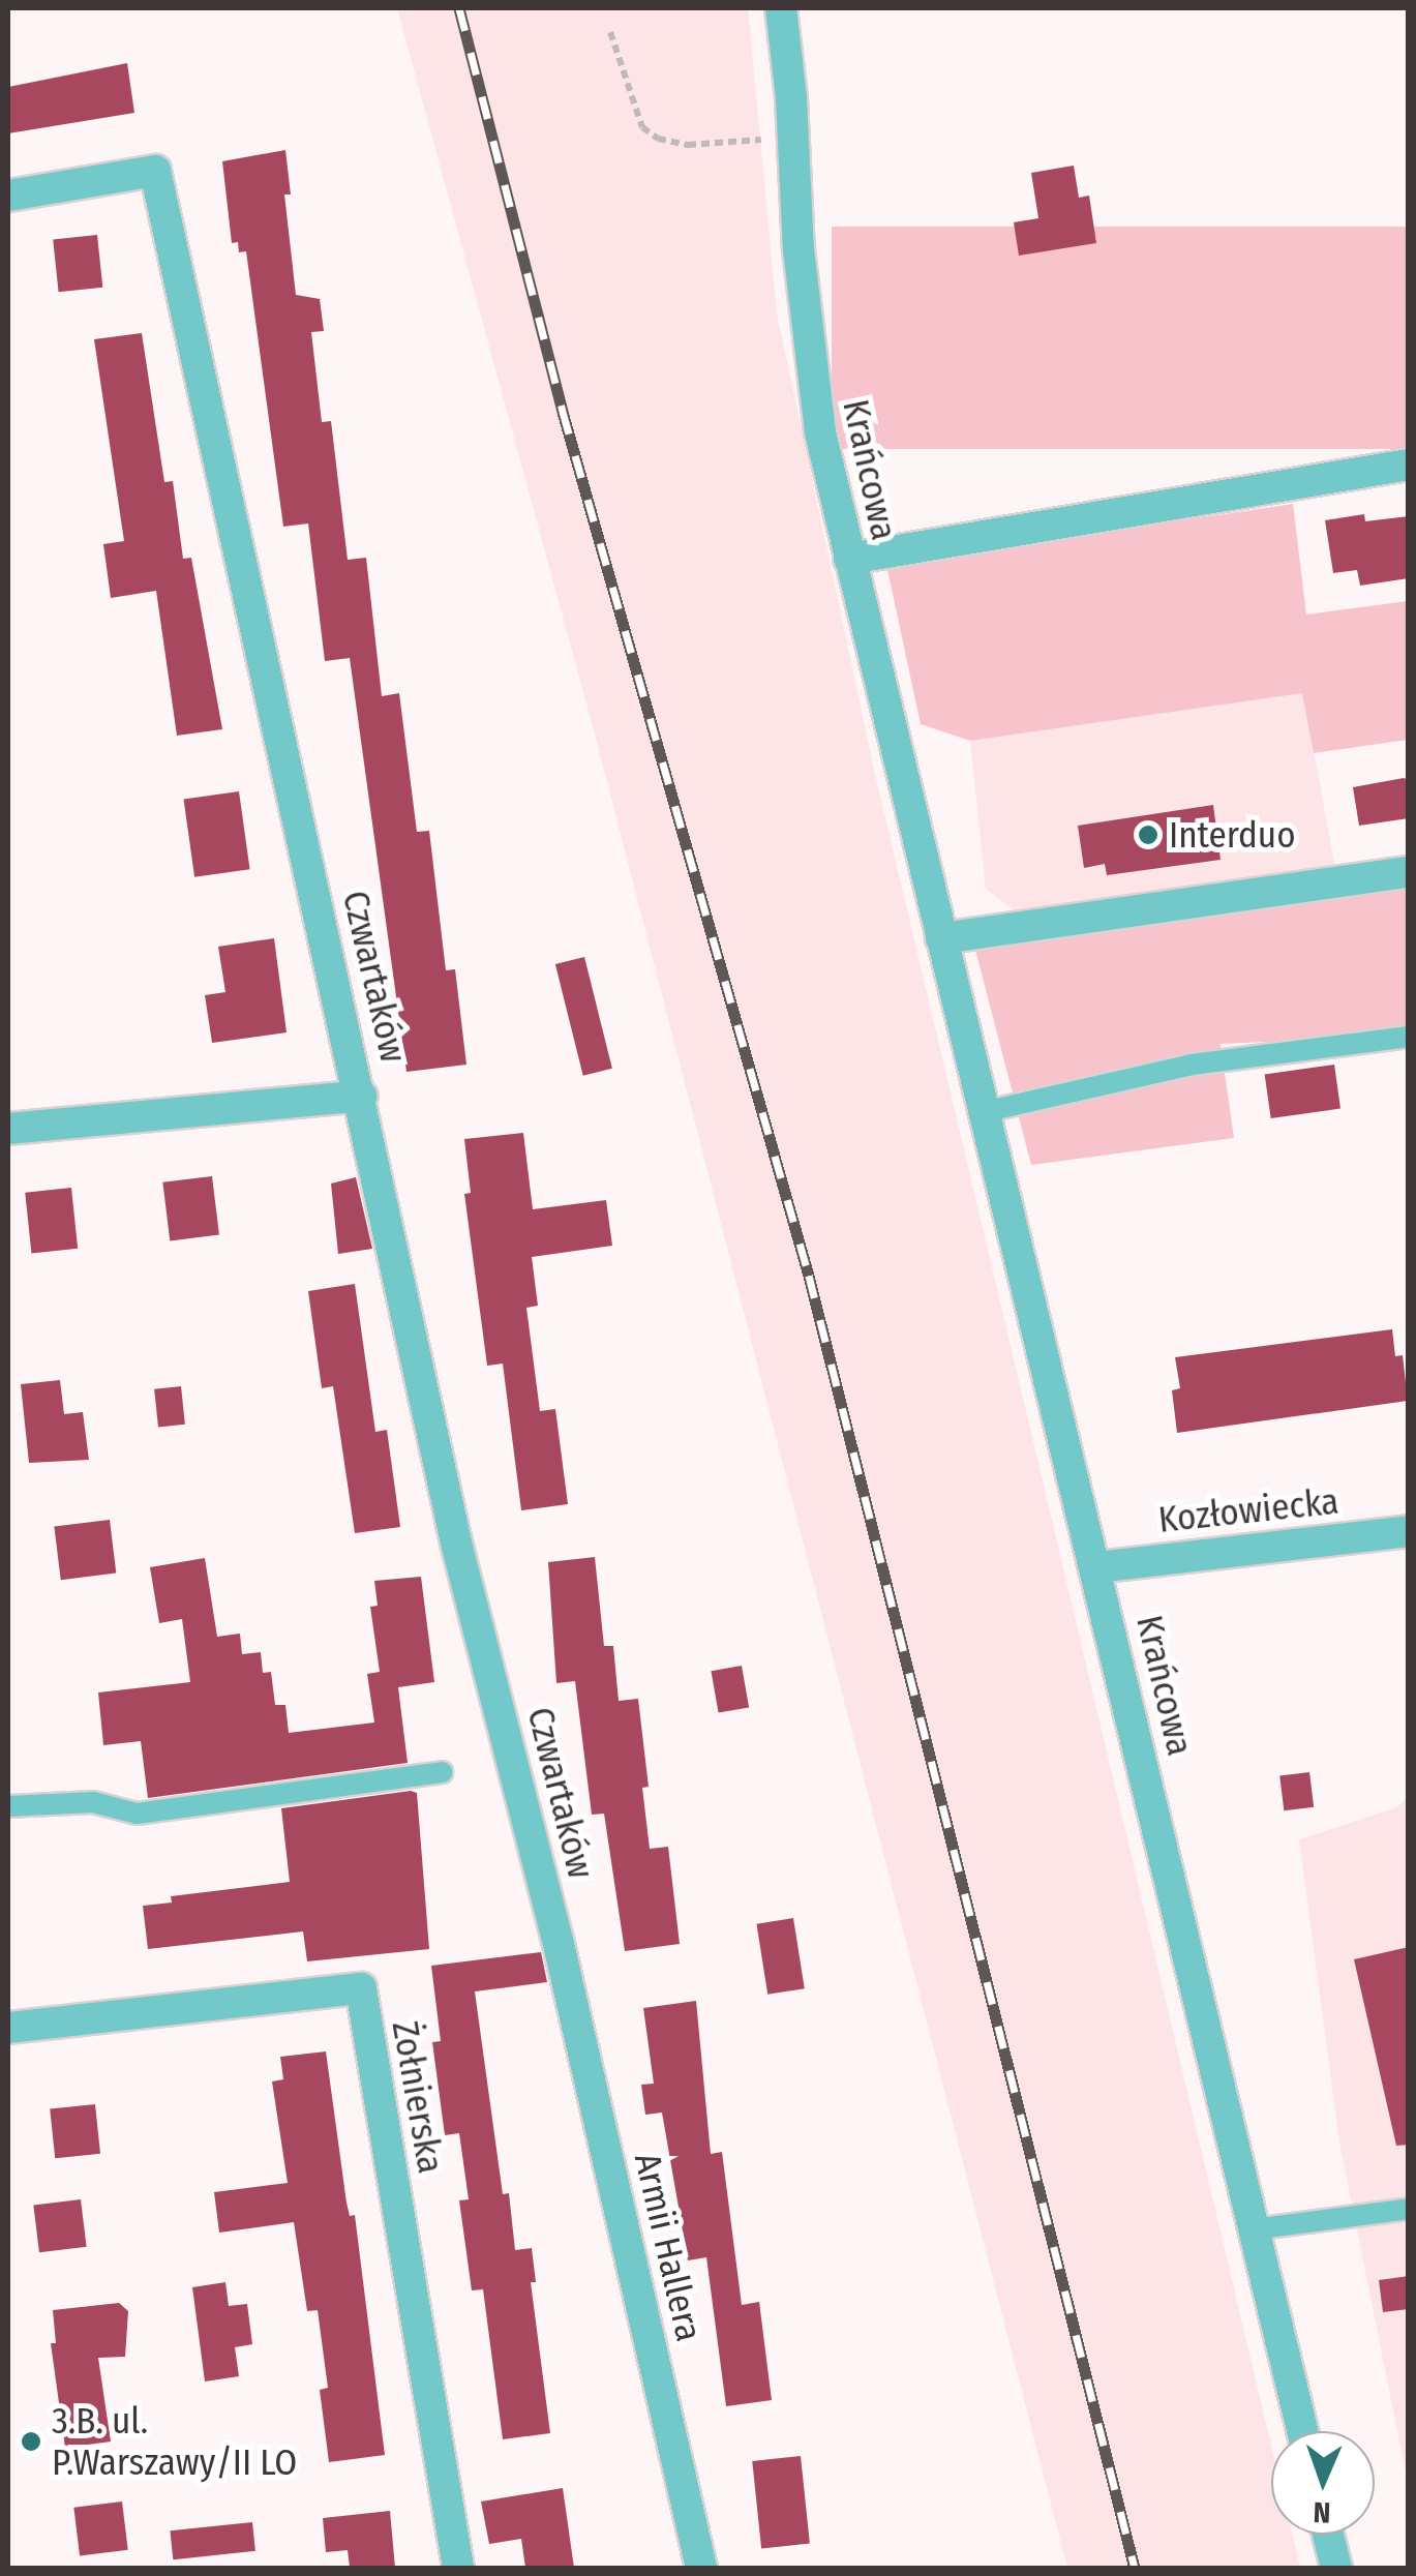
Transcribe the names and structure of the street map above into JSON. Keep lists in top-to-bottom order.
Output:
{
  "streets": {
    "street": [
      "Krańcowa",
      "Czwartaków",
      "Kozłowiecka",
      "Żołnierska",
      "Armii Hallera"
    ]
  },
  "crossings": [
    ["Krańcowa", "Kozłowiecka"],
    ["Czwartaków", "Armii Hallera"]
  ],
  "places": ["Interduo", "3.B. ul. P.Warszawy/II LO"],
  "north": "bottom"
}
